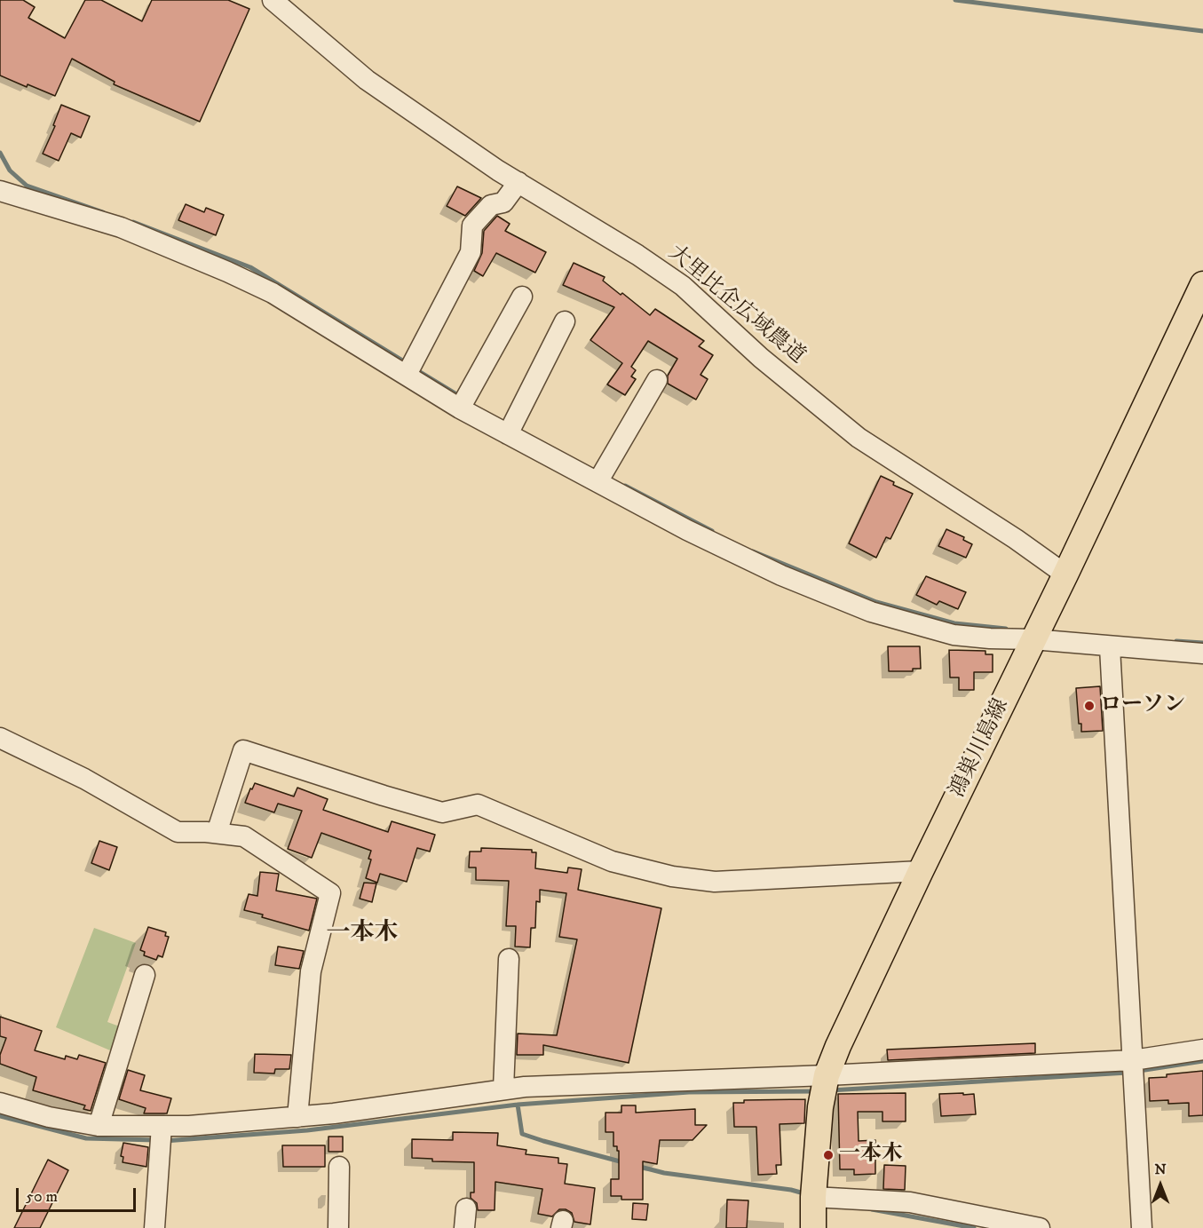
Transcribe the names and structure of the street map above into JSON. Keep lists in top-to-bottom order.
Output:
{
  "streets": {
    "main road": ["鴻巣川島線"],
    "street": ["大里比企広域農道"]
  },
  "crossings": [
    ["大里比企広域農道", "鴻巣川島線"]
  ],
  "districts": ["一本木"],
  "places": ["ローソン", "一本木"],
  "scale_bar": "50 m",
  "north": "top"
}
